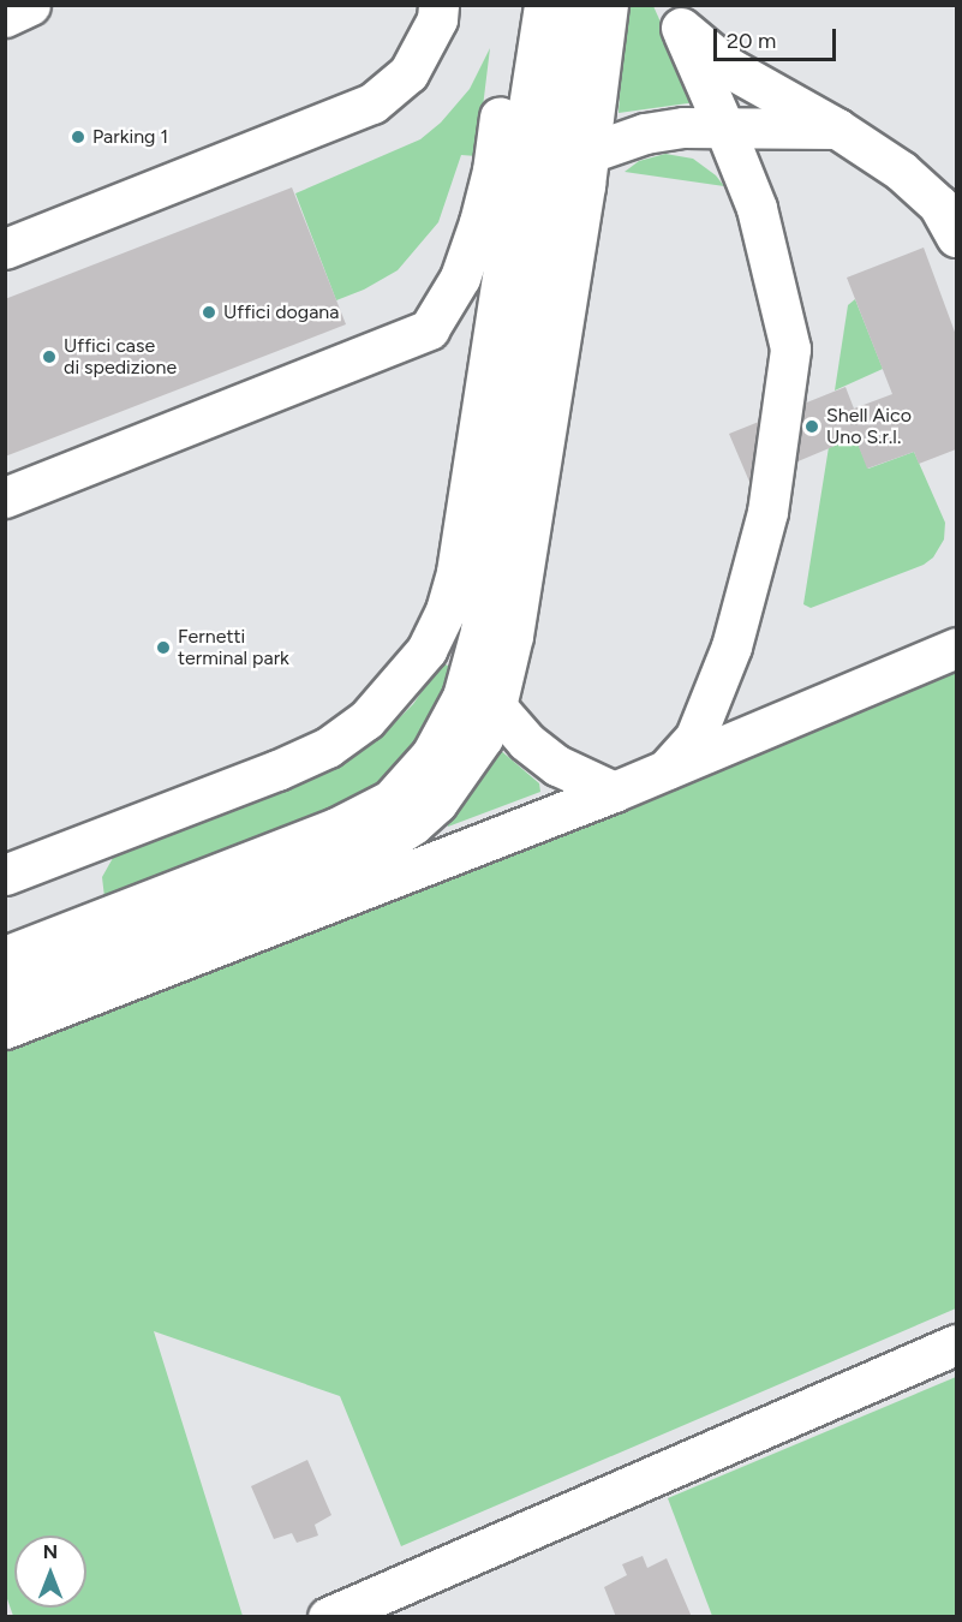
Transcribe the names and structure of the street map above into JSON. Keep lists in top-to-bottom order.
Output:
{
  "places": [
    "Parking 1",
    "Uffici dogana",
    "Uffici case di spedizione",
    "Shell Aico Uno S.r.l.",
    "Fernetti terminal park"
  ],
  "scale_bar": "20 m",
  "north": "top"
}
